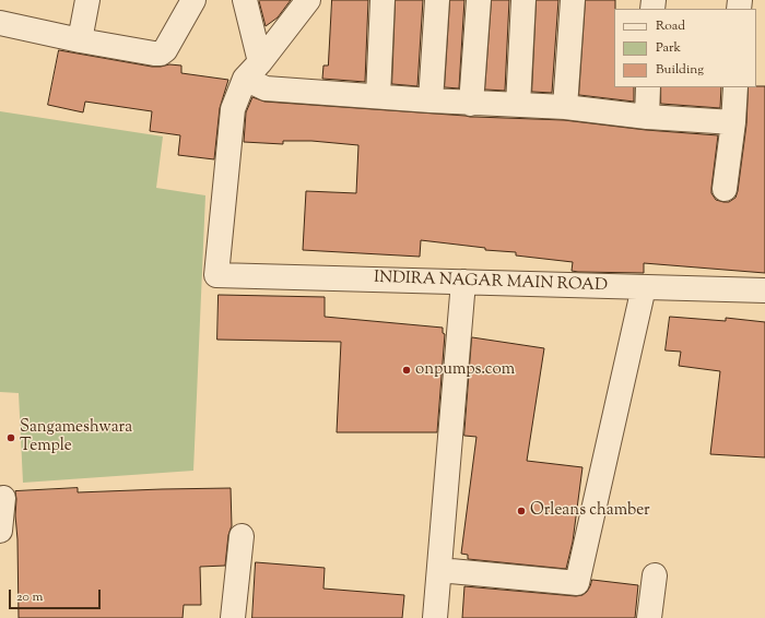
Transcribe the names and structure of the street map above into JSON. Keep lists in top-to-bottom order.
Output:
{
  "streets": {
    "street": ["INDIRA NAGAR MAIN ROAD"]
  },
  "places": ["onpumps.com", "Sangameshwara Temple", "Orleans chamber"],
  "legend": ["Road", "Park", "Building"],
  "scale_bar": "20 m"
}
